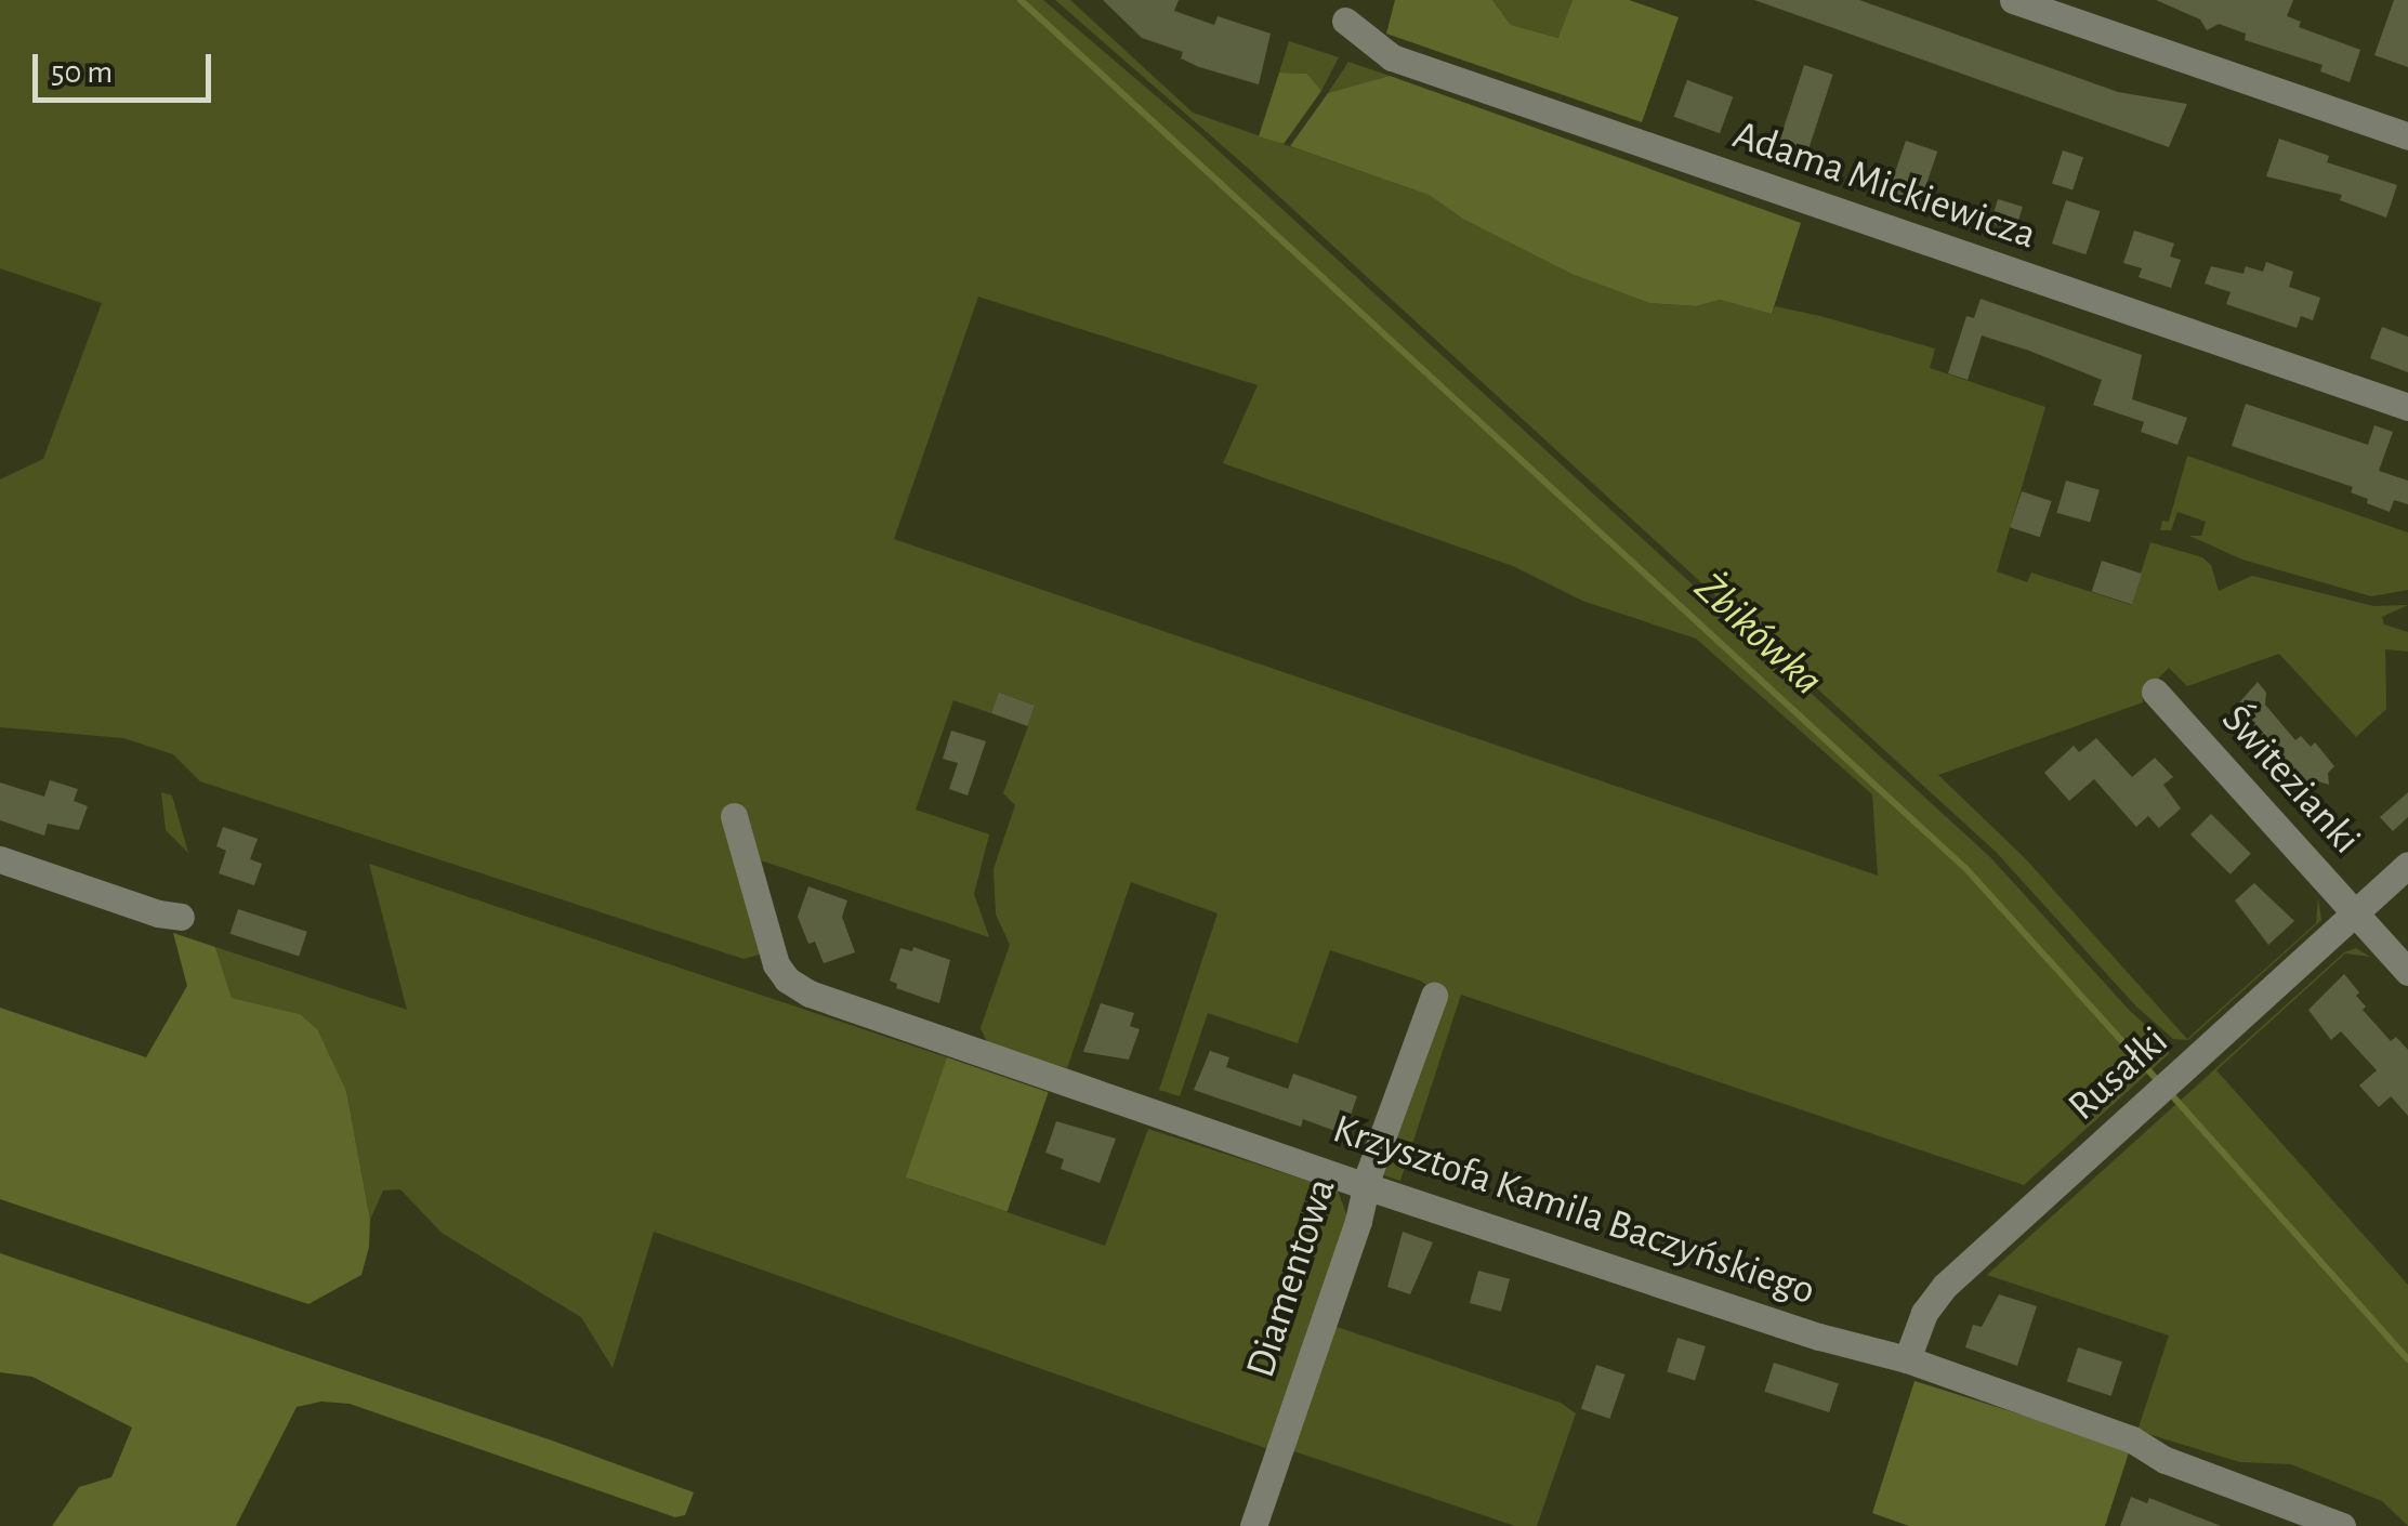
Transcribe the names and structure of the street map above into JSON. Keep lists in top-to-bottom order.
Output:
{
  "streets": {
    "street": [
      "Adama Mickiewicza",
      "Świtezianki",
      "Rusałki",
      "Krzysztofa Kamila Baczyńskiego",
      "Diamentowa"
    ]
  },
  "crossings": [
    ["Świtezianki", "Rusałki"],
    ["Rusałki", "Krzysztofa Kamila Baczyńskiego"],
    ["Krzysztofa Kamila Baczyńskiego", "Diamentowa"]
  ],
  "water": ["Żbikówka"],
  "scale_bar": "50 m"
}
